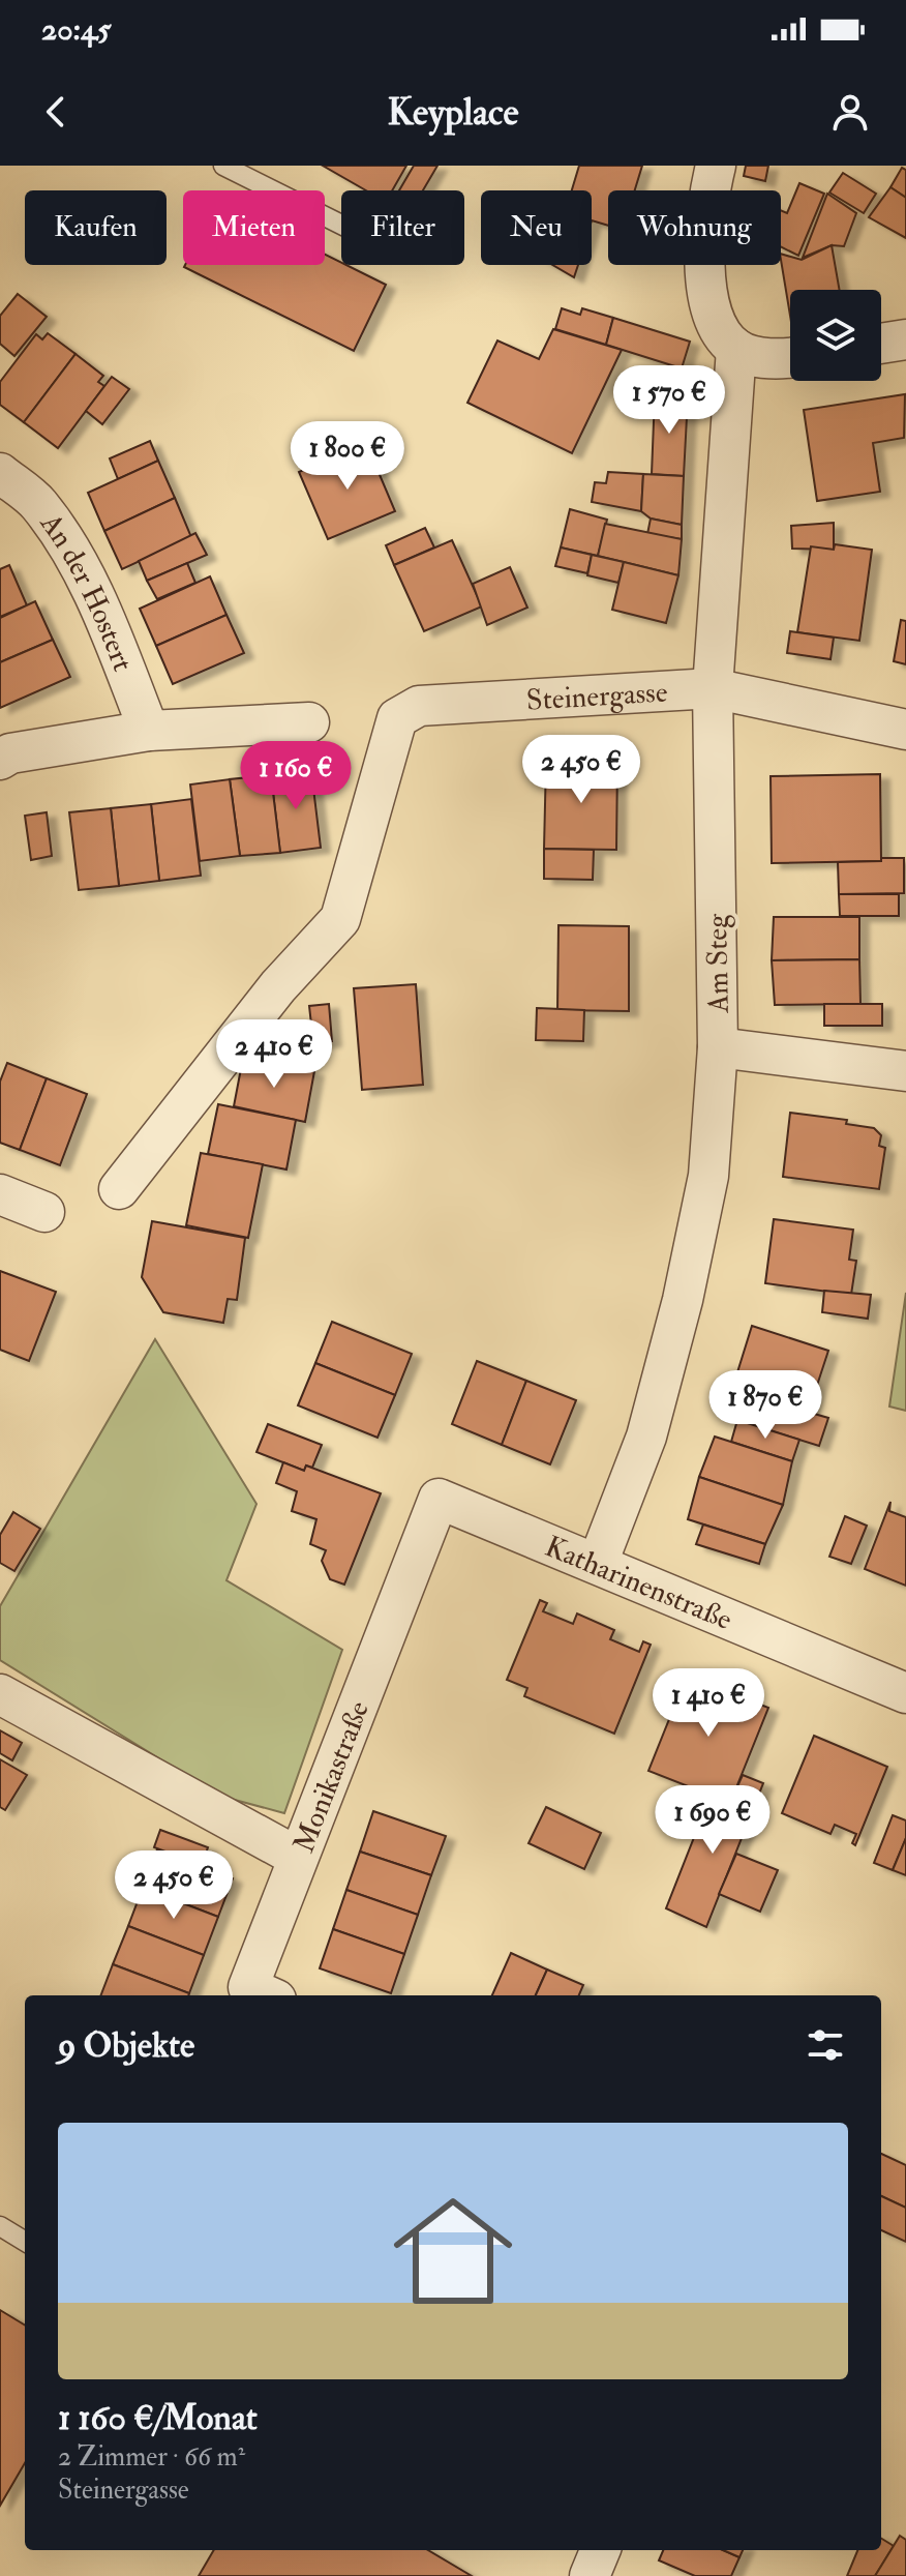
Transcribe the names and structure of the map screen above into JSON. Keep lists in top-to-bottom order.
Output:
{
  "streets": {
    "street": [
      "An der Hostert",
      "Steinergasse",
      "Am Steg",
      "Katharinenstraße",
      "Monikastraße"
    ]
  },
  "crossings": [
    ["Steinergasse", "Am Steg"],
    ["Am Steg", "Katharinenstraße"],
    ["Katharinenstraße", "Monikastraße"]
  ],
  "page": {
    "status": "20:45",
    "header": "Keyplace",
    "chip": [
      "Kaufen",
      "Mieten",
      "Filter",
      "Neu",
      "Wohnung"
    ],
    "price": [
      "1 570 €",
      "1 800 €",
      "2 450 €",
      "1 160 €",
      "2 410 €",
      "1 870 €",
      "1 410 €",
      "1 690 €",
      "2 450 €"
    ],
    "heading": "9 Objekte",
    "list": [
      {
        "name": "1 160 €/Monat",
        "note": "2 Zimmer · 66 m² · Steinergasse"
      }
    ]
  }
}
